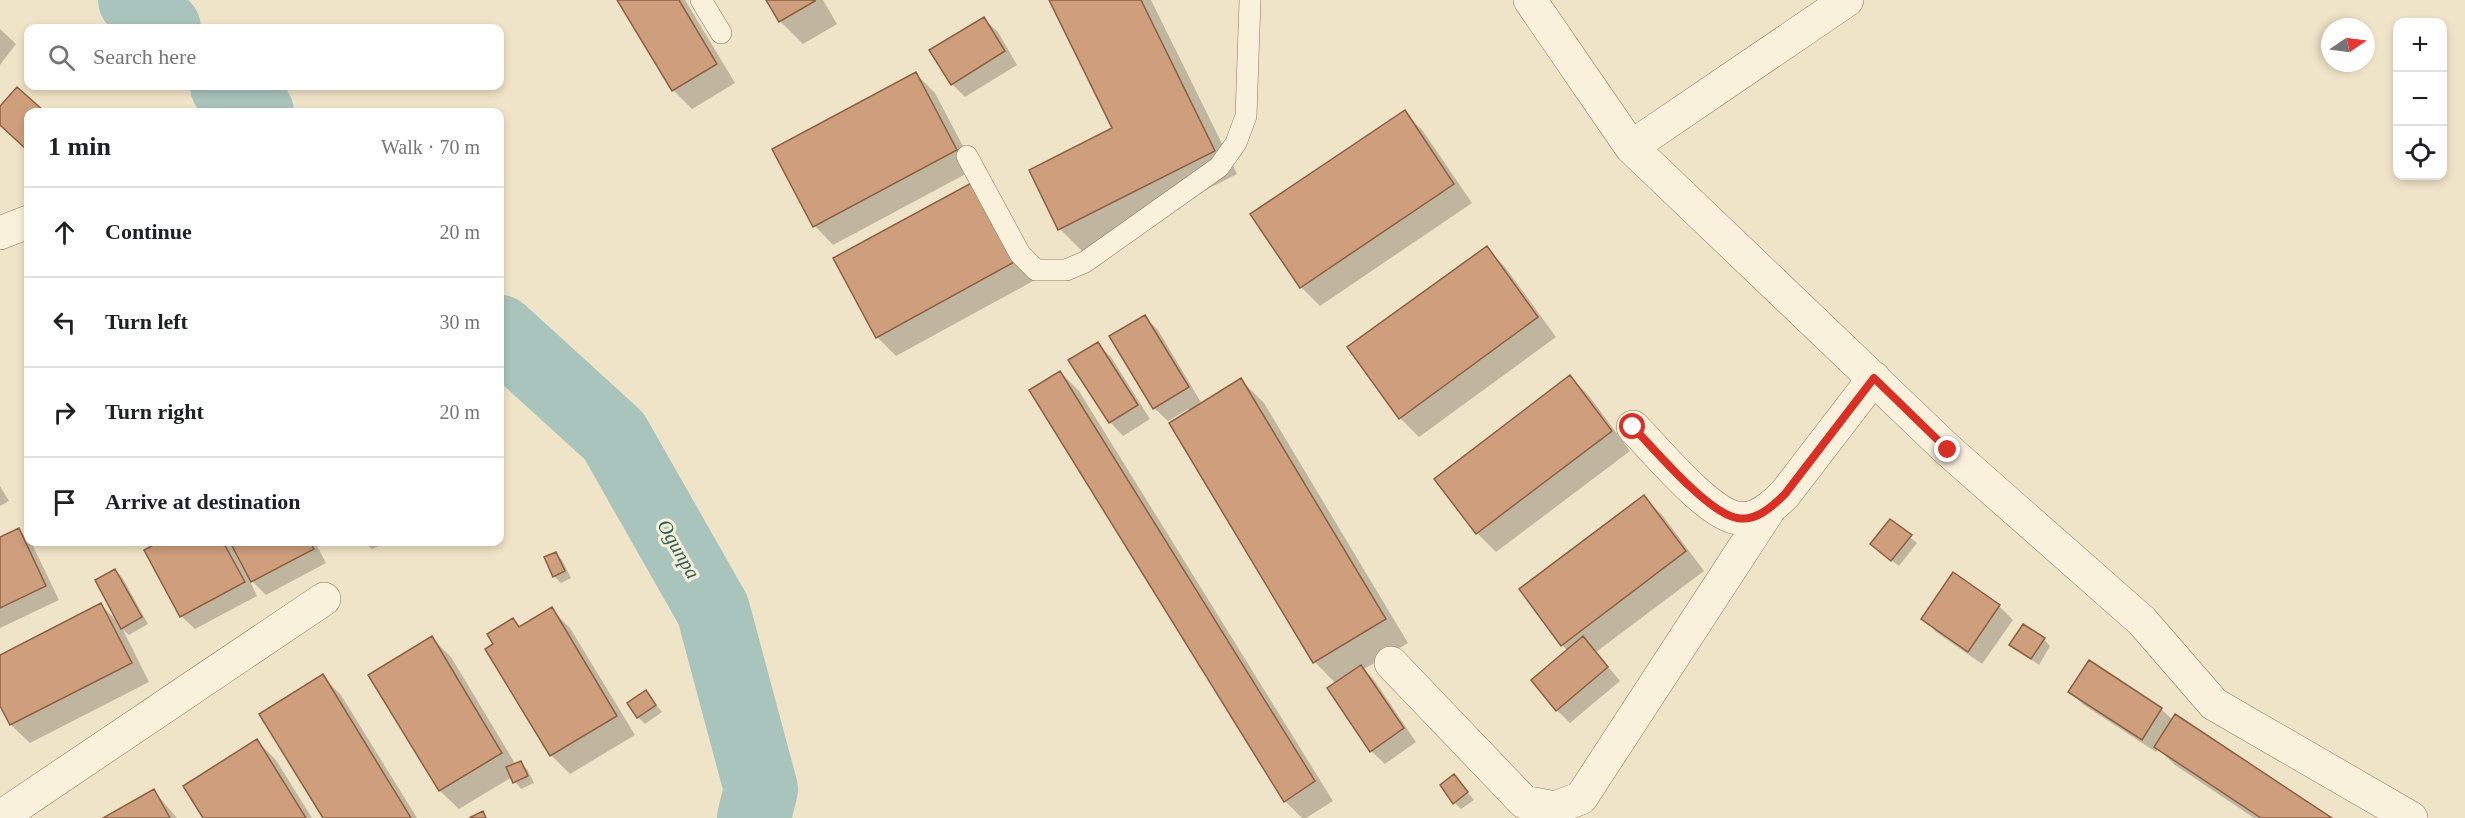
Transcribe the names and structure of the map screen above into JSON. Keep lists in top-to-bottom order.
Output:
{
  "water": ["Ogunpa"],
  "north": "right",
  "page": {
    "map_buttons": ["+", "−"],
    "search": "Search here",
    "heading": ["1 min", "Walk · 70 m"],
    "list": [
      ["Continue", "20 m"],
      ["Turn left", "30 m"],
      ["Turn right", "20 m"],
      "Arrive at destination"
    ]
  }
}
